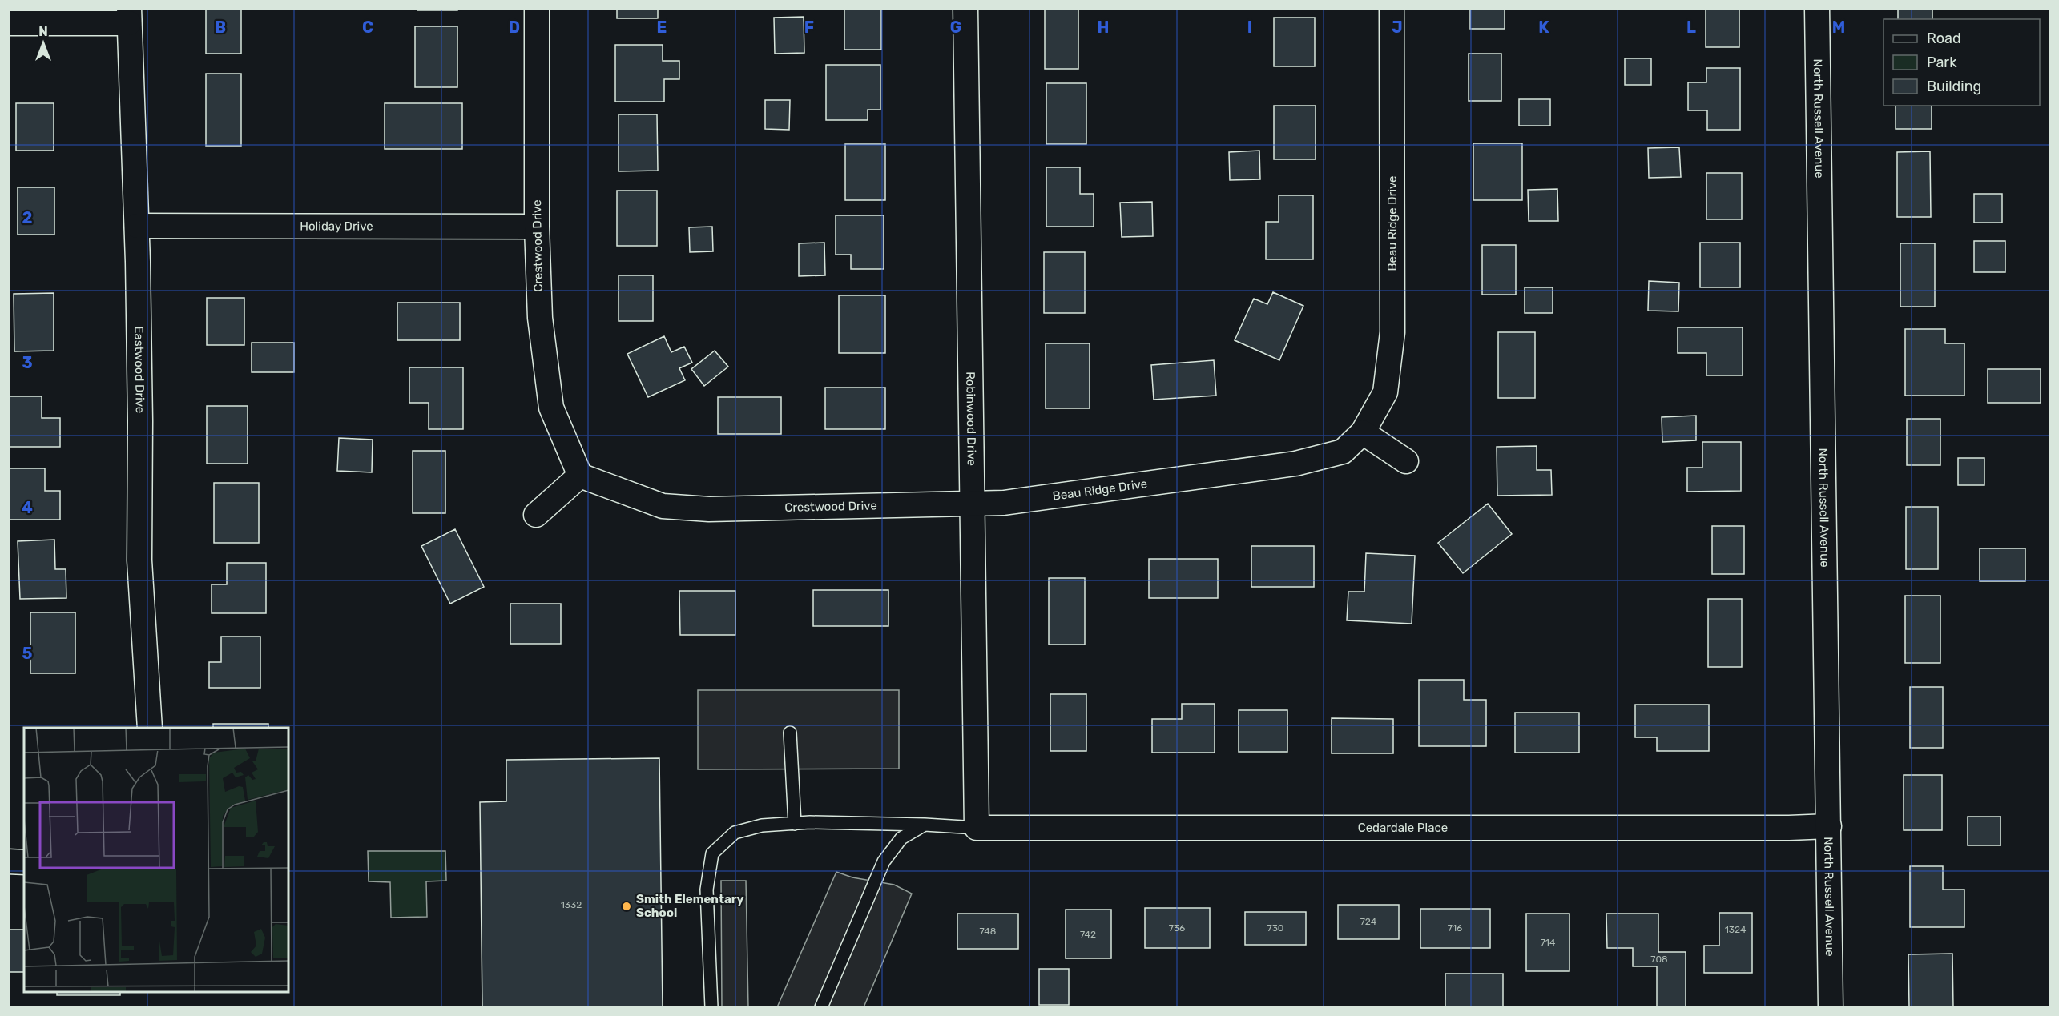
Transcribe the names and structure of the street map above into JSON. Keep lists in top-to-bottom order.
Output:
{
  "streets": {
    "street": [
      "North Russell Avenue",
      "Beau Ridge Drive",
      "Holiday Drive",
      "Crestwood Drive",
      "Eastwood Drive",
      "Robinwood Drive",
      "Cedardale Place"
    ]
  },
  "crossings": [
    ["North Russell Avenue", "Cedardale Place"],
    ["Beau Ridge Drive", "Crestwood Drive"],
    ["Beau Ridge Drive", "Robinwood Drive"],
    ["Holiday Drive", "Crestwood Drive"],
    ["Holiday Drive", "Eastwood Drive"],
    ["Crestwood Drive", "Robinwood Drive"],
    ["Robinwood Drive", "Cedardale Place"]
  ],
  "places": ["Smith Elementary School"],
  "house_numbers": [
    "1332",
    "724",
    "736",
    "730",
    "716",
    "1324",
    "748",
    "742",
    "714",
    "708"
  ],
  "legend": ["Road", "Park", "Building"],
  "north": "top",
  "grid": {
    "columns": [
      "B",
      "C",
      "D",
      "E",
      "F",
      "G",
      "H",
      "I",
      "J",
      "K",
      "L",
      "M"
    ],
    "rows": [
      "2",
      "3",
      "4",
      "5"
    ]
  }
}
